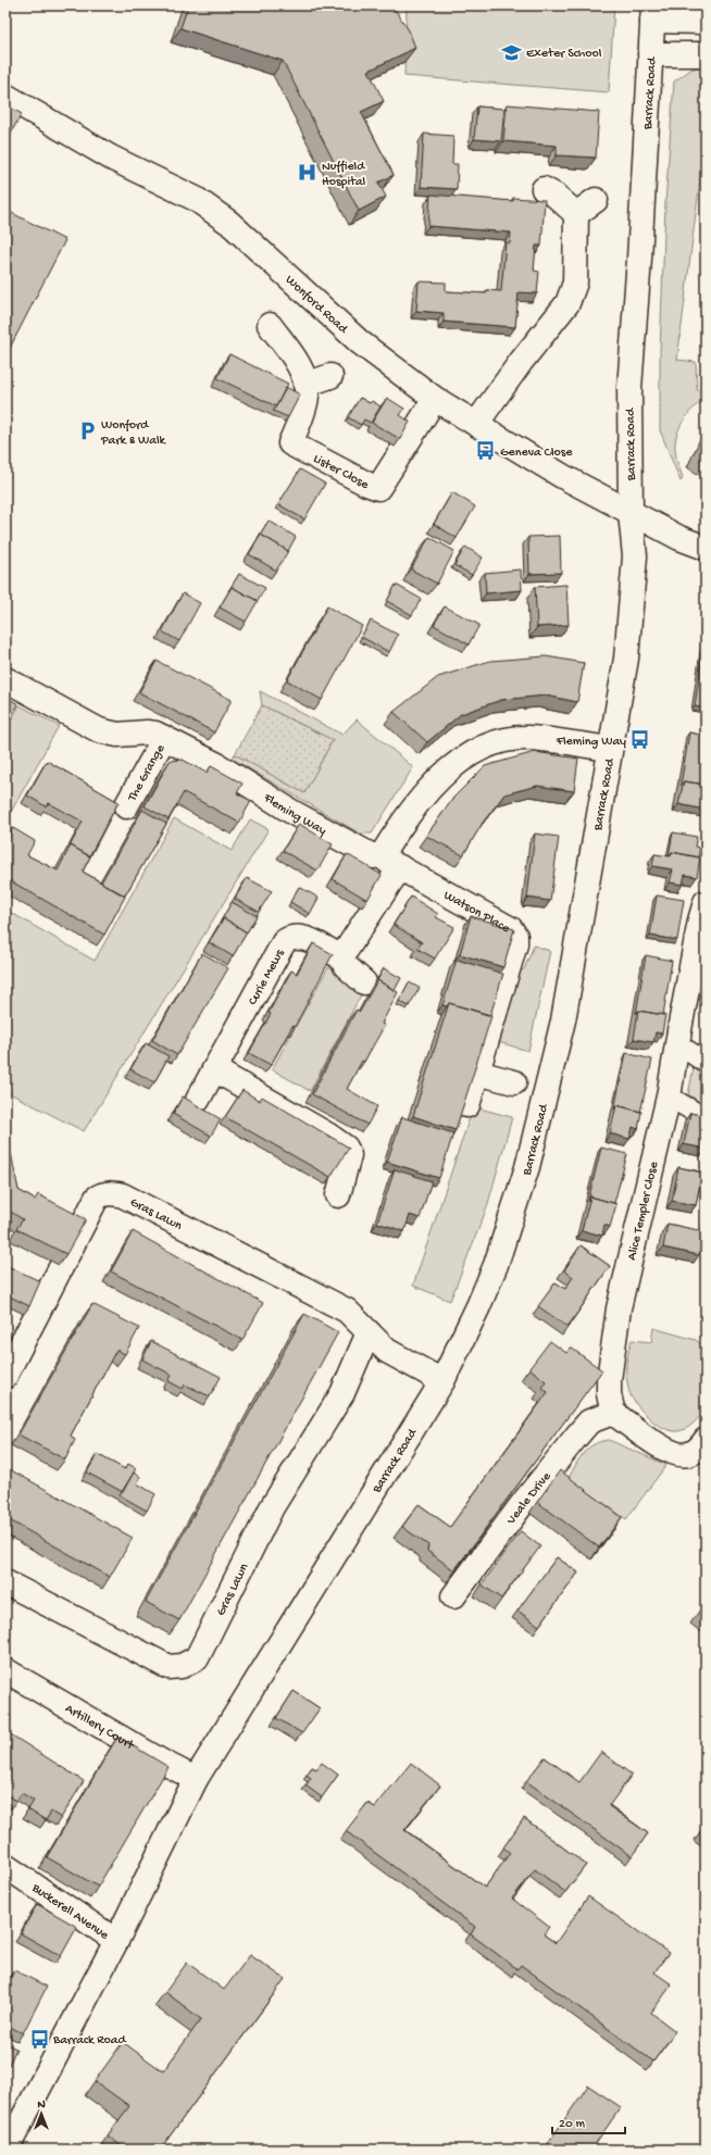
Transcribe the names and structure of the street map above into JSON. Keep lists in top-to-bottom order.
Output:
{
  "streets": {
    "street": [
      "Barrack Road",
      "Wonford Road",
      "Lister Close",
      "The Grange",
      "Fleming Way",
      "Watson Place",
      "Curie Mews",
      "Alice Templer Close",
      "Gras Lawn",
      "Veale Drive",
      "Artillery Court",
      "Buckerell Avenue"
    ]
  },
  "crossings": [
    ["Barrack Road", "Wonford Road"],
    ["Barrack Road", "Gras Lawn"],
    ["Barrack Road", "Artillery Court"],
    ["Barrack Road", "Buckerell Avenue"],
    ["Wonford Road", "Lister Close"],
    ["The Grange", "Fleming Way"],
    ["Fleming Way", "Watson Place"],
    ["Alice Templer Close", "Veale Drive"]
  ],
  "places": {
    "school or university": ["Exeter School"],
    "hospital": ["Nuffield Hospital"],
    "parking": ["Wonford Park & Walk"],
    "bus stop": ["Geneva Close", "Fleming Way", "Barrack Road"]
  },
  "scale_bar": "20 m",
  "north": "top"
}
